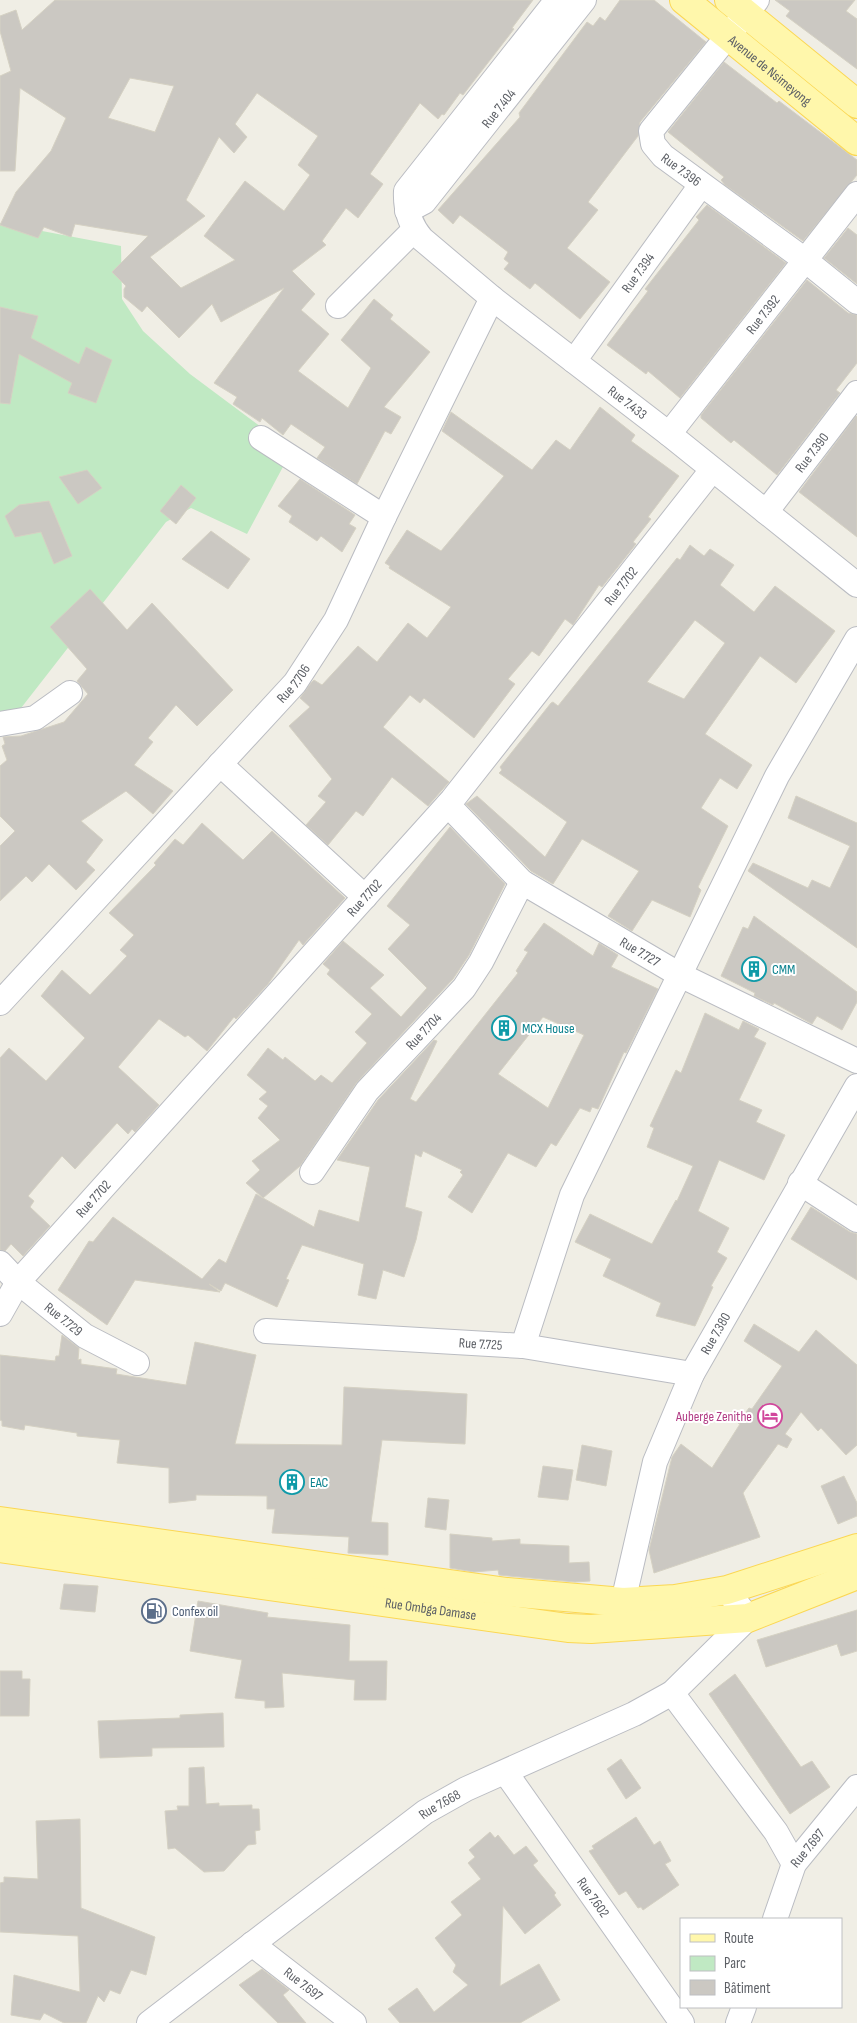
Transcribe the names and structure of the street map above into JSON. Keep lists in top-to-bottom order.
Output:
{
  "streets": {
    "main road": ["Avenue de Nsimeyong", "Rue Ombga Damase"],
    "street": [
      "Rue 7.404",
      "Rue 7.396",
      "Rue 7.394",
      "Rue 7.392",
      "Rue 7.433",
      "Rue 7.390",
      "Rue 7.702",
      "Rue 7.706",
      "Rue 7.727",
      "Rue 7.704",
      "Rue 7.729",
      "Rue 7.380",
      "Rue 7.725",
      "Rue 7.668",
      "Rue 7.697",
      "Rue 7.602"
    ]
  },
  "crossings": [
    ["Avenue de Nsimeyong", "Rue 7.396"],
    ["Rue 7.404", "Rue 7.433"],
    ["Rue 7.396", "Rue 7.394"],
    ["Rue 7.396", "Rue 7.392"],
    ["Rue 7.394", "Rue 7.433"],
    ["Rue 7.392", "Rue 7.433"],
    ["Rue 7.433", "Rue 7.390"],
    ["Rue 7.433", "Rue 7.702"],
    ["Rue 7.433", "Rue 7.706"],
    ["Rue 7.702", "Rue 7.727"],
    ["Rue 7.702", "Rue 7.729"],
    ["Rue 7.727", "Rue 7.704"],
    ["Rue 7.380", "Rue 7.725"],
    ["Rue 7.380", "Rue Ombga Damase"],
    ["Rue Ombga Damase", "Rue 7.668"],
    ["Rue 7.668", "Rue 7.697"],
    ["Rue 7.668", "Rue 7.602"]
  ],
  "places": {
    "building": ["CMM", "MCX House", "EAC"],
    "hotel": ["Auberge Zenithe"],
    "fuel station": ["Confex oil"]
  },
  "legend": ["Route", "Parc", "Bâtiment"]
}
